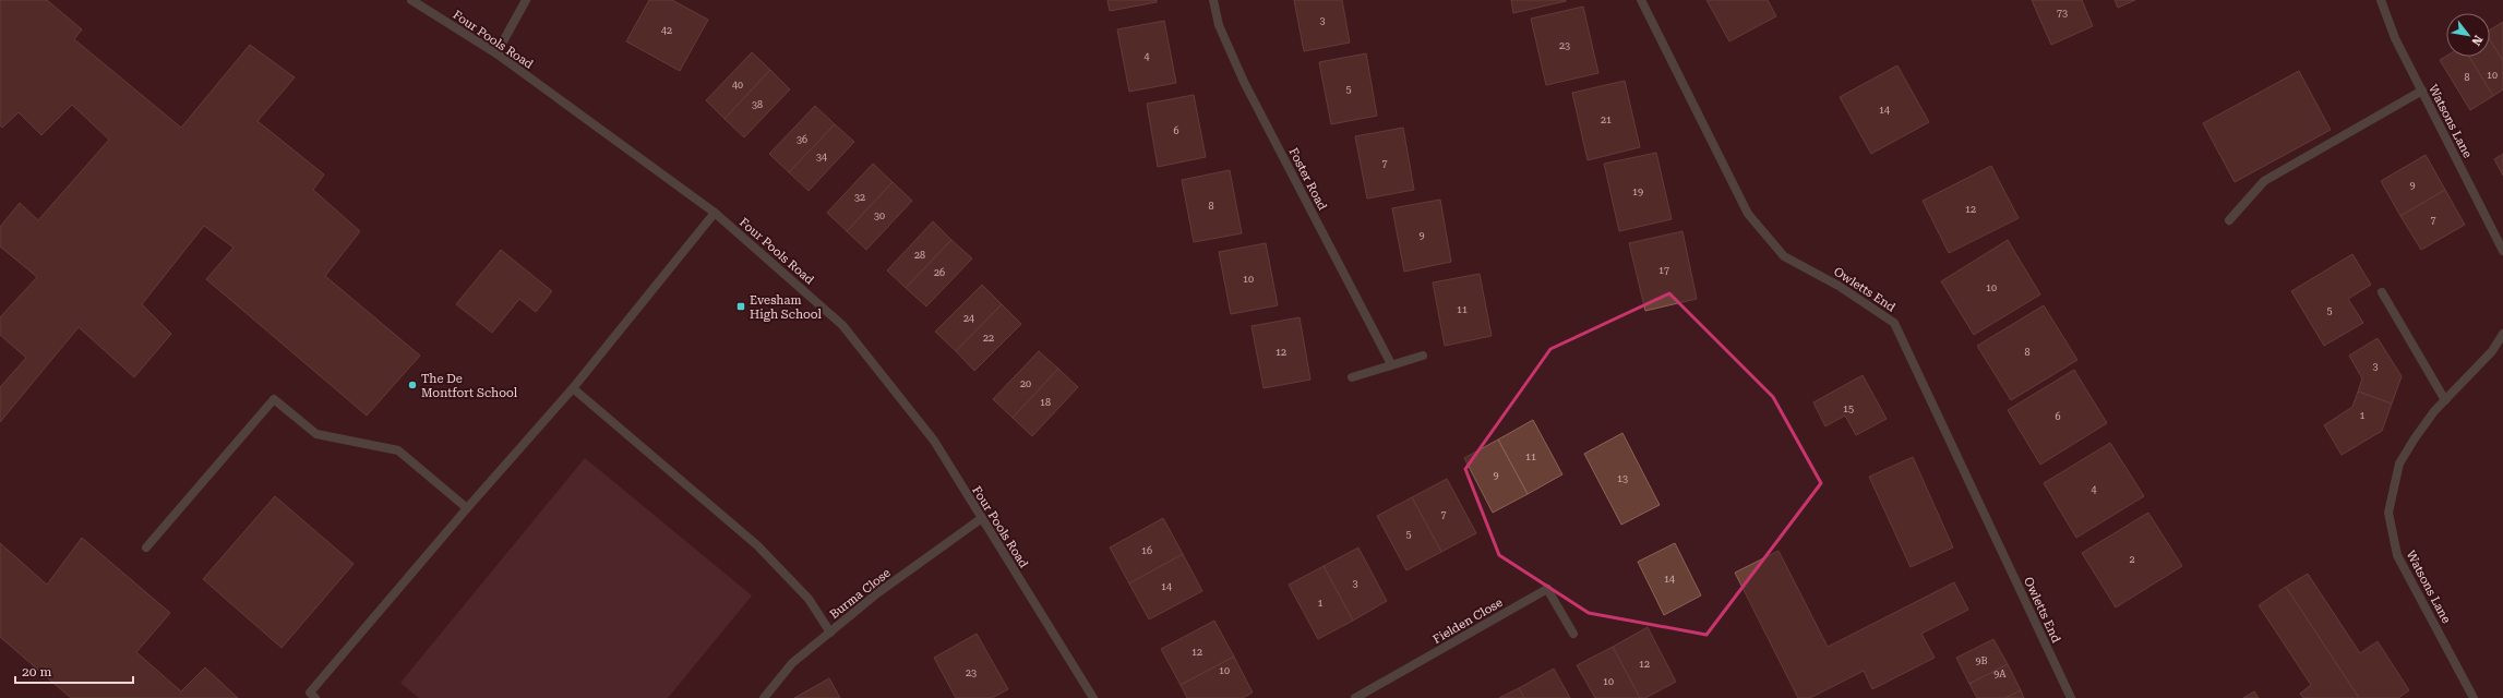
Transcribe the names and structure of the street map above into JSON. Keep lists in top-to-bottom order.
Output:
{
  "streets": {
    "street": [
      "Four Pools Road",
      "Watsons Lane",
      "Foster Road",
      "Owletts End",
      "Burma Close",
      "Fielden Close"
    ]
  },
  "crossings": [
    ["Four Pools Road", "Burma Close"]
  ],
  "places": {
    "transit": ["Evesham High School"],
    "other": ["The De Montfort School"]
  },
  "house_numbers": [
    "73",
    "3",
    "42",
    "23",
    "4",
    "10",
    "8",
    "40",
    "5",
    "38",
    "14",
    "21",
    "6",
    "36",
    "34",
    "7",
    "9",
    "19",
    "32",
    "8",
    "12",
    "30",
    "7",
    "9",
    "28",
    "17",
    "26",
    "10",
    "10",
    "11",
    "5",
    "24",
    "22",
    "12",
    "8",
    "3",
    "20",
    "18",
    "15",
    "1",
    "6",
    "11",
    "9",
    "13",
    "4",
    "7",
    "5",
    "16",
    "2",
    "14",
    "3",
    "14",
    "1",
    "12",
    "9B",
    "12",
    "10",
    "23",
    "9A",
    "10"
  ],
  "scale_bar": "20 m",
  "north": "bottom right"
}
